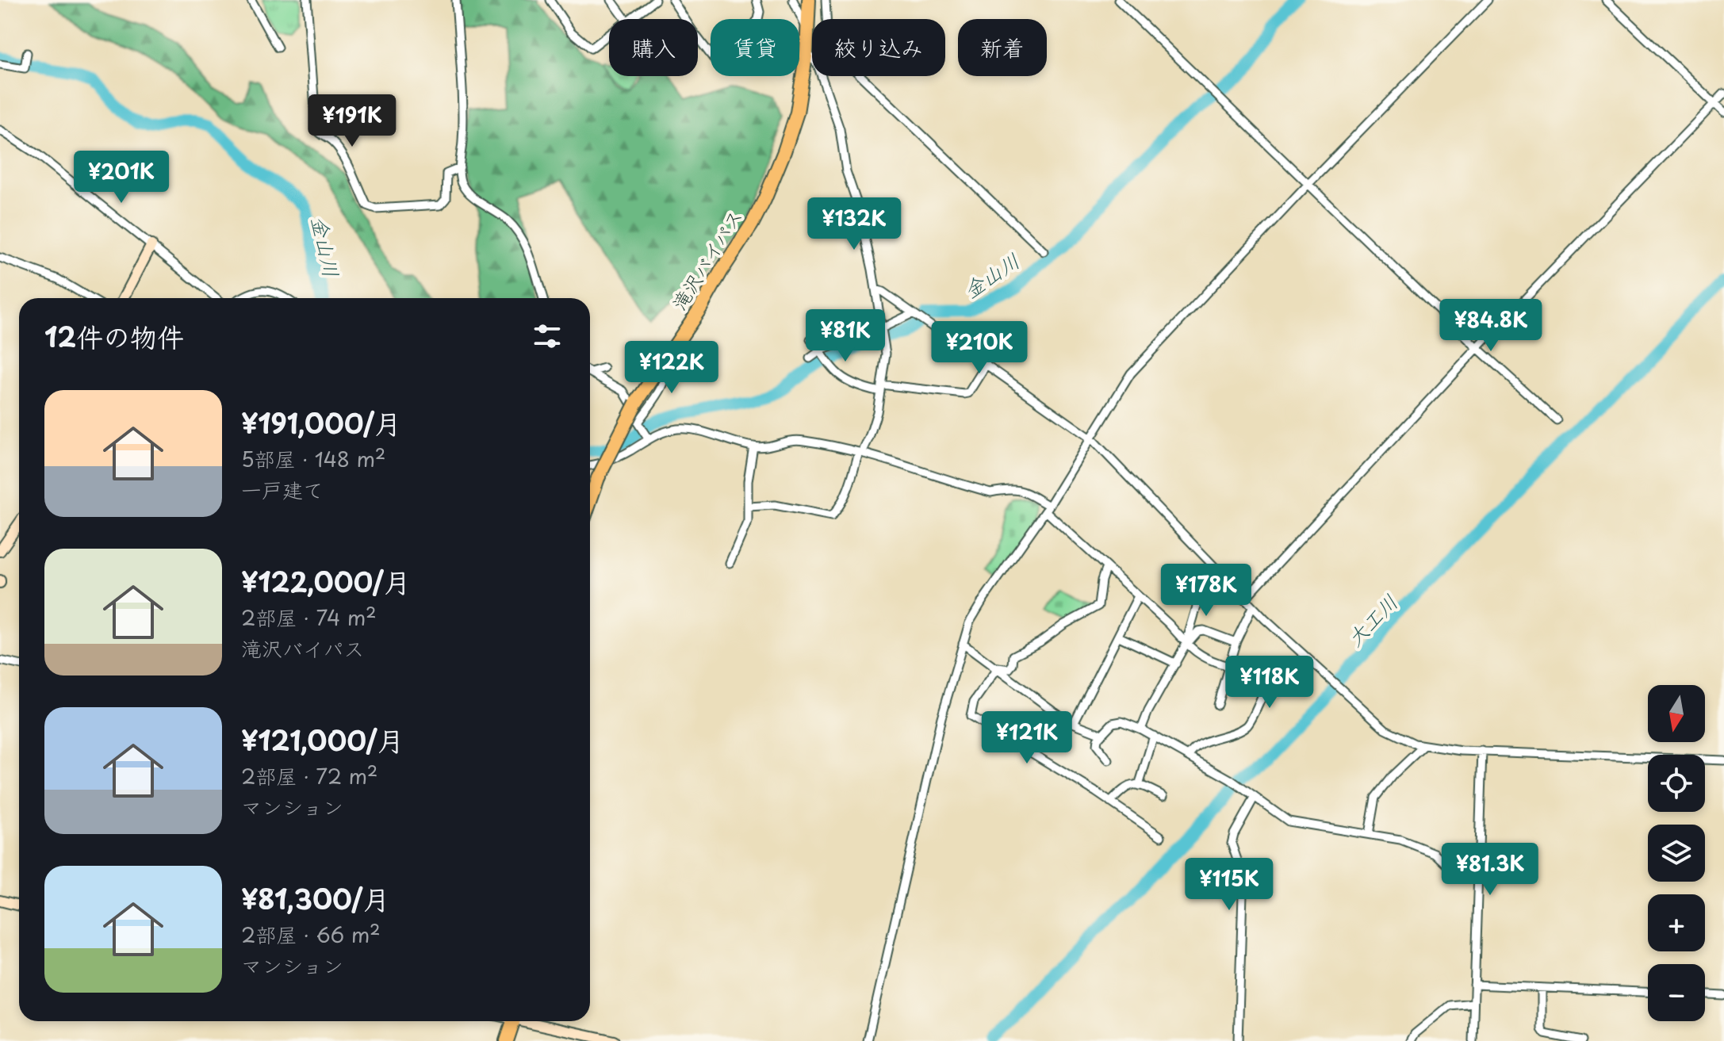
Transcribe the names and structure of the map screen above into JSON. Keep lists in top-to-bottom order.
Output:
{
  "streets": {
    "highway": ["滝沢バイパス"]
  },
  "water": ["金山川", "大工川"],
  "north": "bottom",
  "page": {
    "chip": [
      "購入",
      "賃貸",
      "絞り込み",
      "新着"
    ],
    "price": [
      "¥191K",
      "¥201K",
      "¥132K",
      "¥84.8K",
      "¥81K",
      "¥210K",
      "¥122K",
      "¥178K",
      "¥118K",
      "¥121K",
      "¥81.3K",
      "¥115K"
    ],
    "heading": "12件の物件",
    "list": [
      {
        "name": "¥191,000/月",
        "note": "5部屋 · 148 m² · 一戸建て"
      },
      {
        "name": "¥122,000/月",
        "note": "2部屋 · 74 m² · 滝沢バイパス"
      },
      {
        "name": "¥121,000/月",
        "note": "2部屋 · 72 m² · マンション"
      },
      {
        "name": "¥81,300/月",
        "note": "2部屋 · 66 m² · マンション"
      }
    ],
    "map_buttons": ["+", "−"]
  }
}
